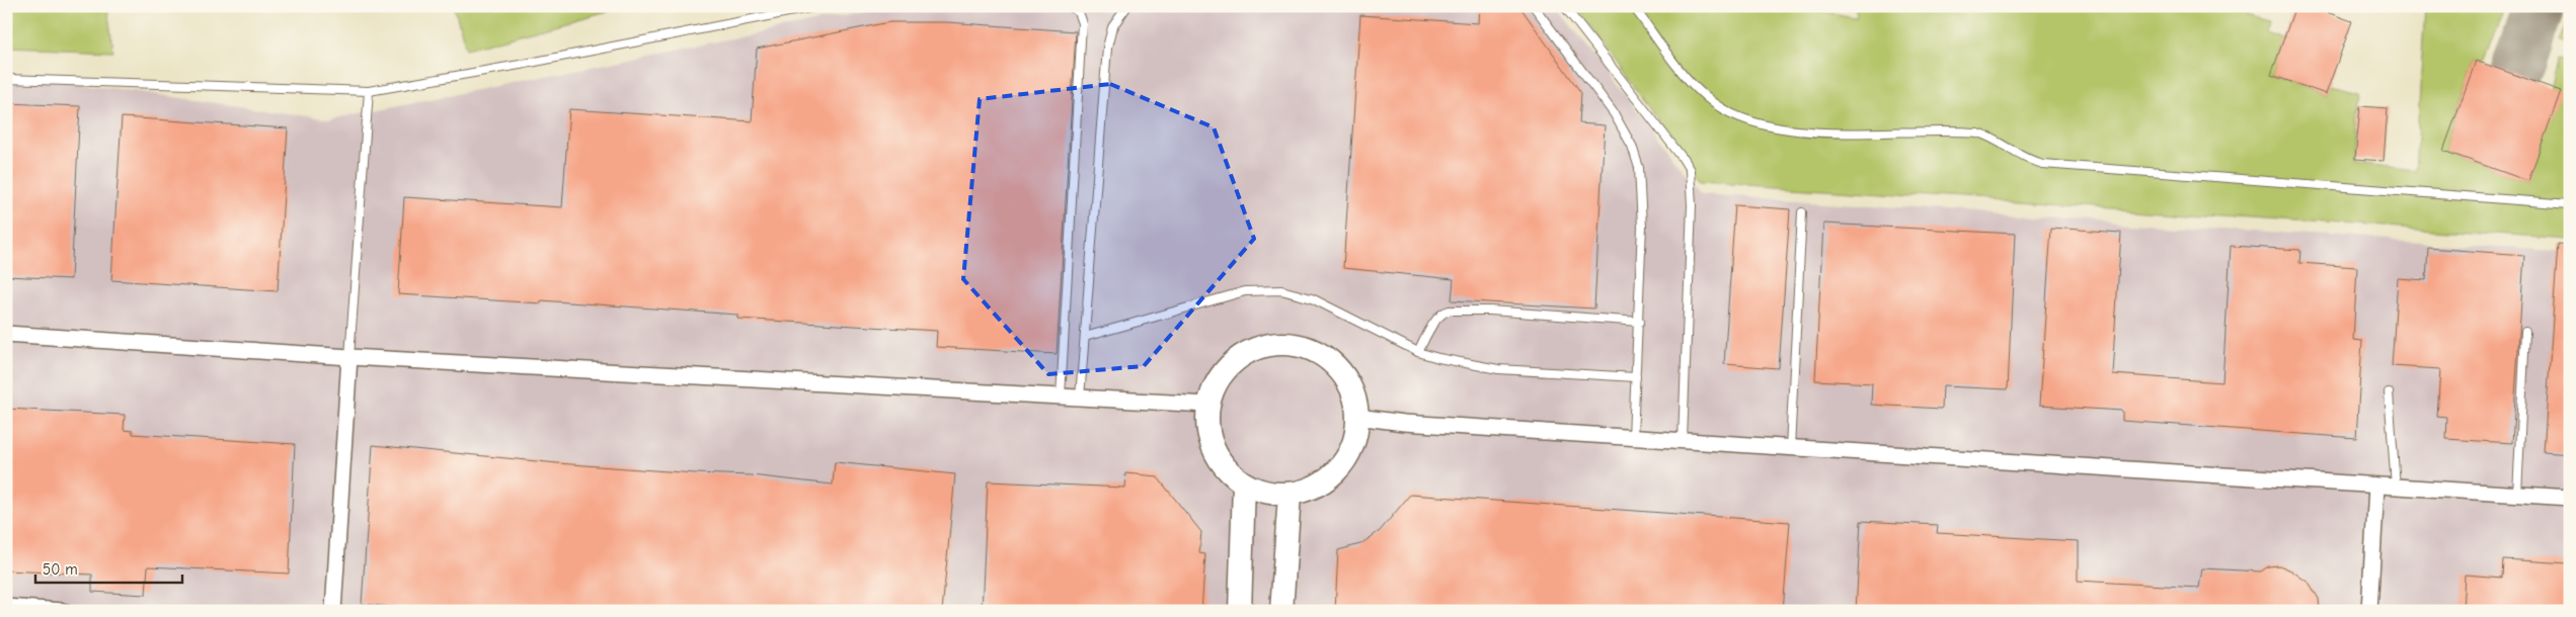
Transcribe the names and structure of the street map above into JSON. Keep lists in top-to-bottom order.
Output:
{
  "scale_bar": "50 m"
}
